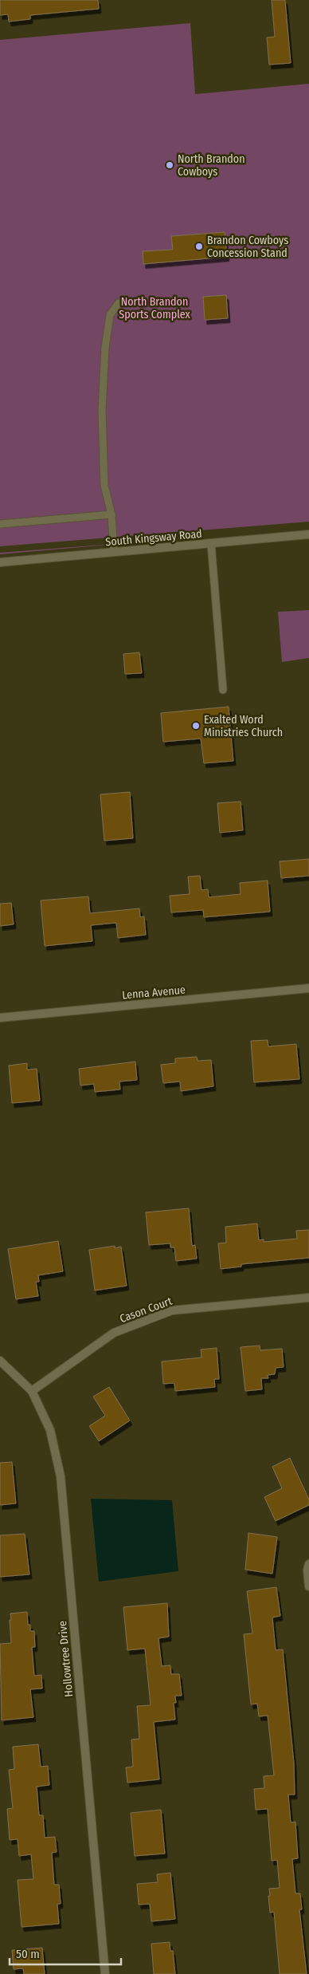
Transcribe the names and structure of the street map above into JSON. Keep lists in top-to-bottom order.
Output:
{
  "streets": {
    "street": [
      "South Kingsway Road",
      "Lenna Avenue",
      "Cason Court",
      "Hollowtree Drive"
    ]
  },
  "crossings": [
    ["Cason Court", "Hollowtree Drive"]
  ],
  "parks": ["North Brandon Sports Complex"],
  "places": ["North Brandon Cowboys", "Brandon Cowboys Concession Stand", "Exalted Word Ministries Church"],
  "scale_bar": "50 m"
}
